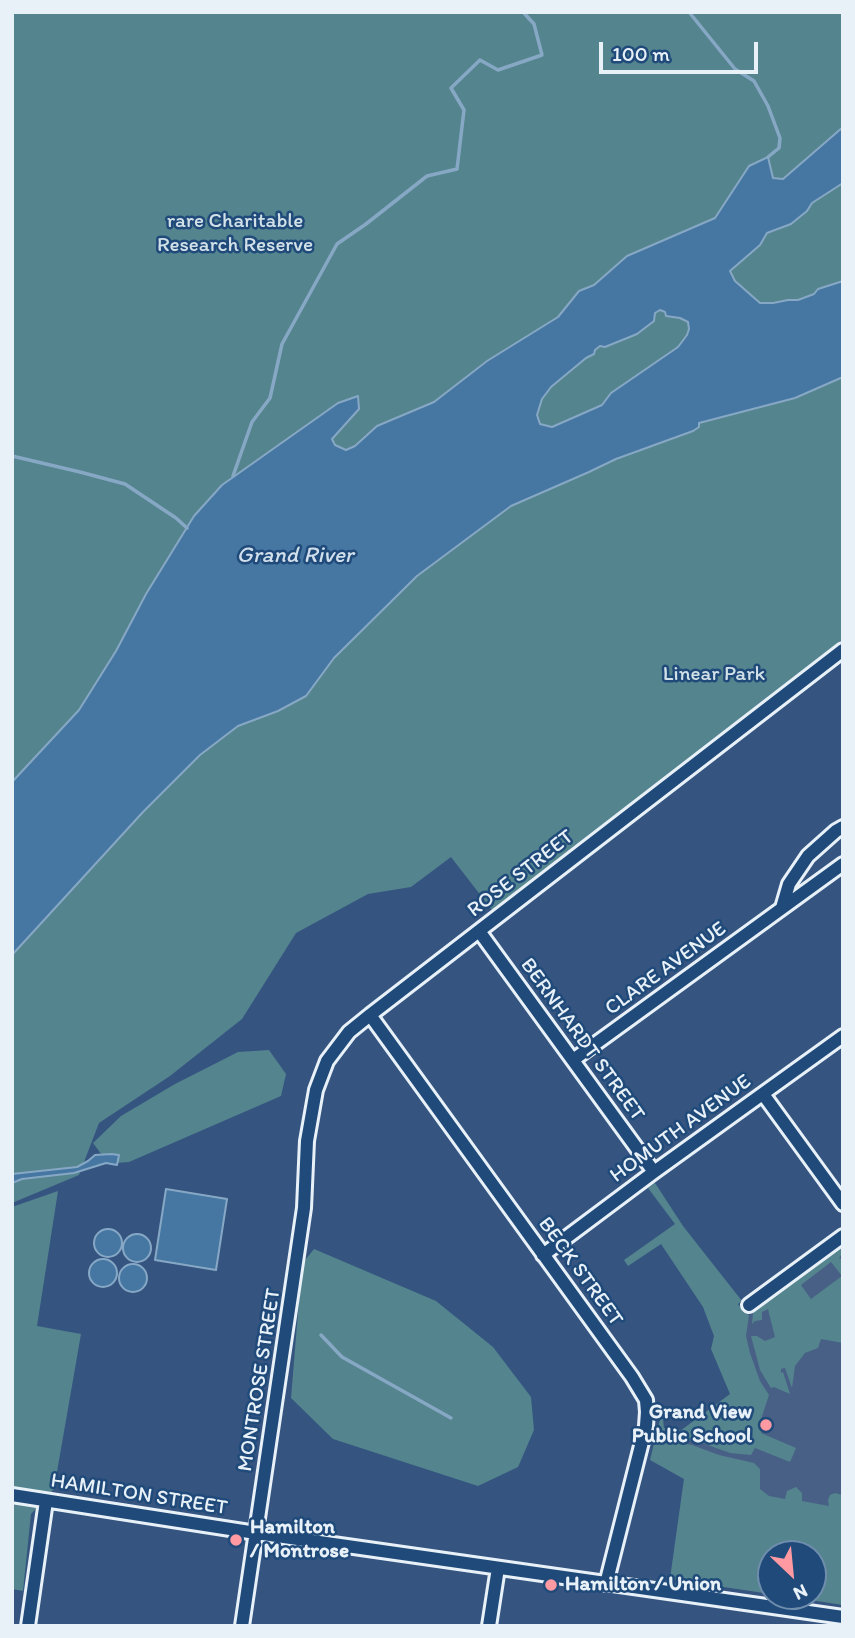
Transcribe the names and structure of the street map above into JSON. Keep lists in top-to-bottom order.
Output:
{
  "streets": {
    "street": [
      "ROSE STREET",
      "CLARE AVENUE",
      "BERNHARDT STREET",
      "HOMUTH AVENUE",
      "BECK STREET",
      "MONTROSE STREET",
      "HAMILTON STREET"
    ]
  },
  "crossings": [
    ["ROSE STREET", "BERNHARDT STREET"],
    ["ROSE STREET", "BECK STREET"],
    ["ROSE STREET", "MONTROSE STREET"],
    ["CLARE AVENUE", "BERNHARDT STREET"],
    ["BERNHARDT STREET", "HOMUTH AVENUE"],
    ["HOMUTH AVENUE", "BECK STREET"],
    ["BECK STREET", "HAMILTON STREET"],
    ["MONTROSE STREET", "HAMILTON STREET"]
  ],
  "water": ["Grand River"],
  "parks": ["rare Charitable Research Reserve", "Linear Park"],
  "places": ["Grand View Public School", "Hamilton / Montrose", "Hamilton / Union"],
  "scale_bar": "100 m",
  "north": "bottom right"
}
